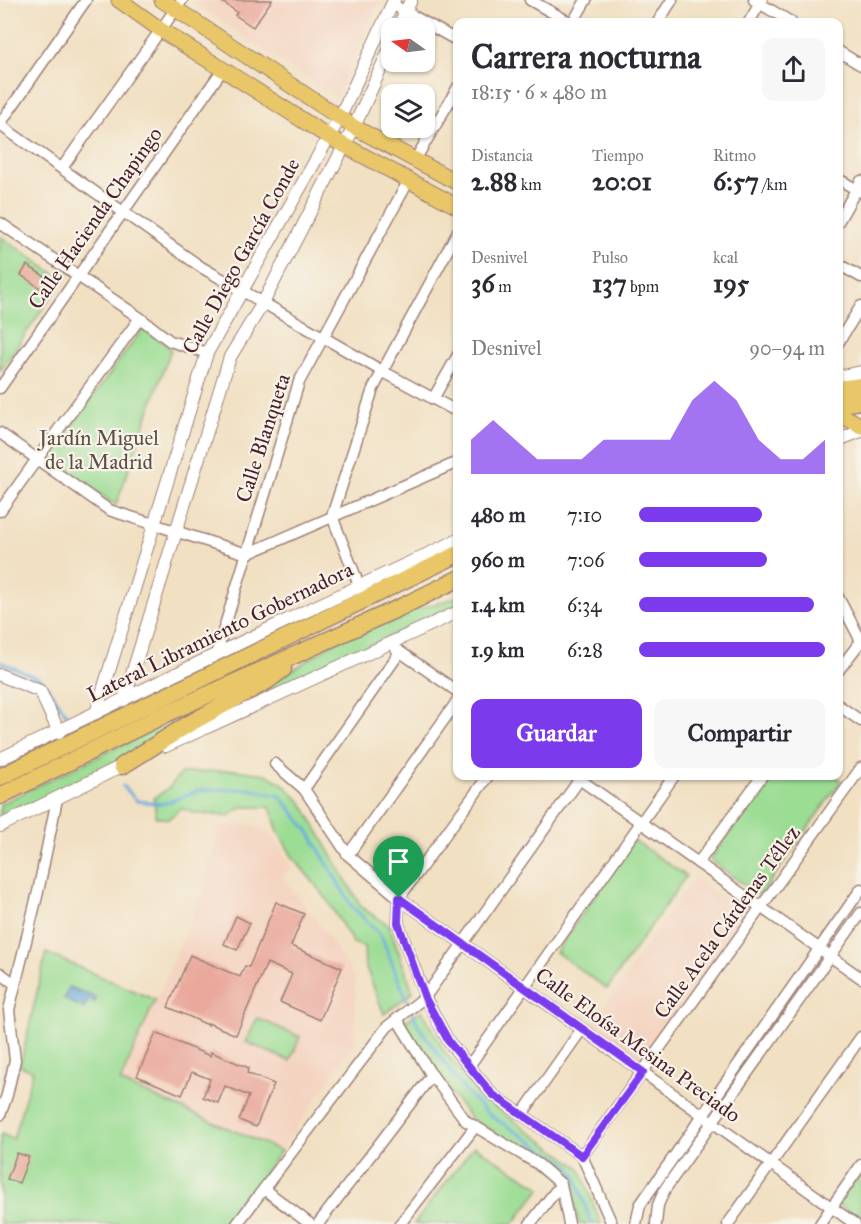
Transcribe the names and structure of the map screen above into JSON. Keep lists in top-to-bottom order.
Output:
{
  "streets": {
    "street": [
      "Calle Hacienda Chapingo",
      "Calle Diego García Conde",
      "Calle Blanqueta",
      "Lateral Libramiento Gobernadora",
      "Calle Acela Cárdenas Téllez",
      "Calle Eloísa Mesina Preciado"
    ]
  },
  "crossings": [
    ["Calle Diego García Conde", "Lateral Libramiento Gobernadora"],
    ["Calle Blanqueta", "Lateral Libramiento Gobernadora"],
    ["Calle Acela Cárdenas Téllez", "Calle Eloísa Mesina Preciado"]
  ],
  "parks": ["Jardín Miguel de la Madrid"],
  "north": "left",
  "page": {
    "heading": ["Carrera nocturna", "18:15 · 6 × 480 m"],
    "stats": [
      ["Distancia", "2.88 km"],
      ["Tiempo", "20:01"],
      ["Ritmo", "6:57 /km"],
      ["Desnivel", "36 m"],
      ["Pulso", "137 bpm"],
      ["kcal", "195"]
    ],
    "chart": ["Desnivel", "90–94 m"],
    "list": [
      {
        "name": "480 m",
        "note": "7:10"
      },
      {
        "name": "960 m",
        "note": "7:06"
      },
      {
        "name": "1.4 km",
        "note": "6:34"
      },
      {
        "name": "1.9 km",
        "note": "6:28"
      }
    ],
    "buttons": ["Guardar", "Compartir"]
  }
}
